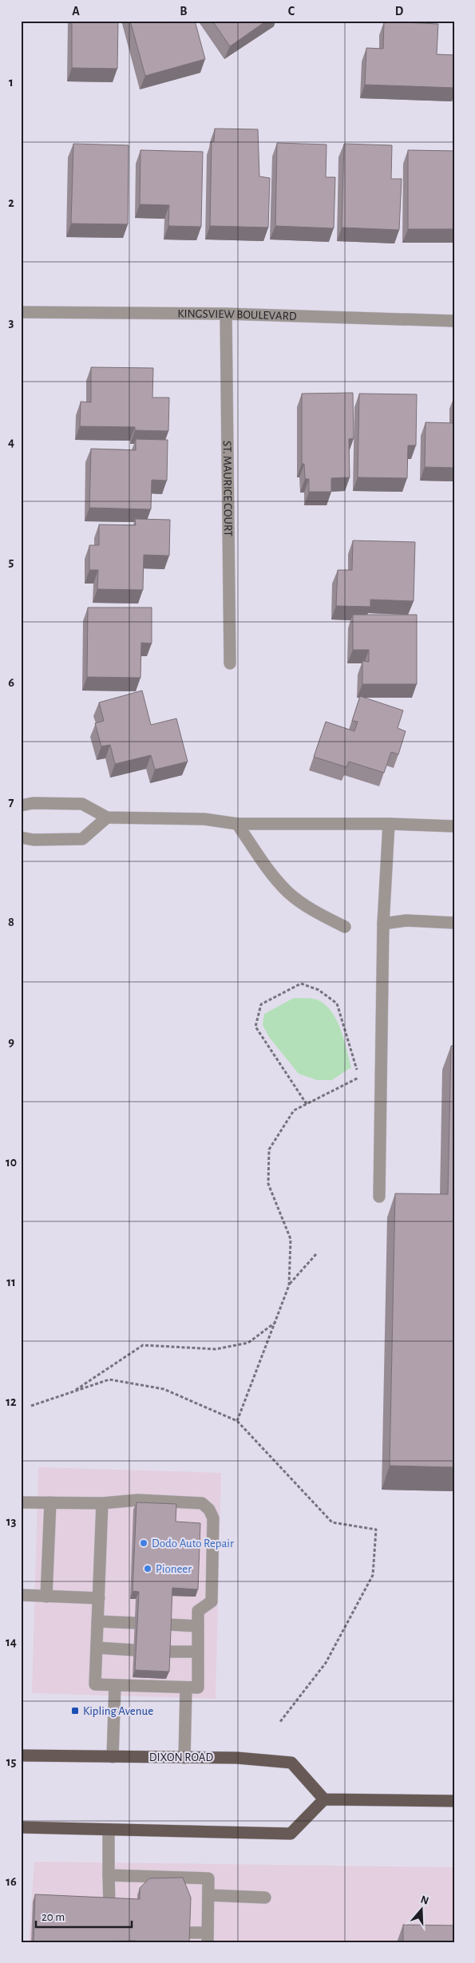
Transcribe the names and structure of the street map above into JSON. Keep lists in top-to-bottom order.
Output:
{
  "streets": {
    "main road": ["DIXON ROAD"],
    "street": ["KINGSVIEW BOULEVARD", "ST. MAURICE COURT"]
  },
  "crossings": [
    ["KINGSVIEW BOULEVARD", "ST. MAURICE COURT"]
  ],
  "places": {
    "other": ["Dodo Auto Repair", "Pioneer"],
    "transit": ["Kipling Avenue"]
  },
  "scale_bar": "20 m",
  "north": "top",
  "grid": {
    "columns": [
      "A",
      "B",
      "C",
      "D"
    ],
    "rows": [
      "1",
      "2",
      "3",
      "4",
      "5",
      "6",
      "7",
      "8",
      "9",
      "10",
      "11",
      "12",
      "13",
      "14",
      "15",
      "16"
    ]
  }
}
